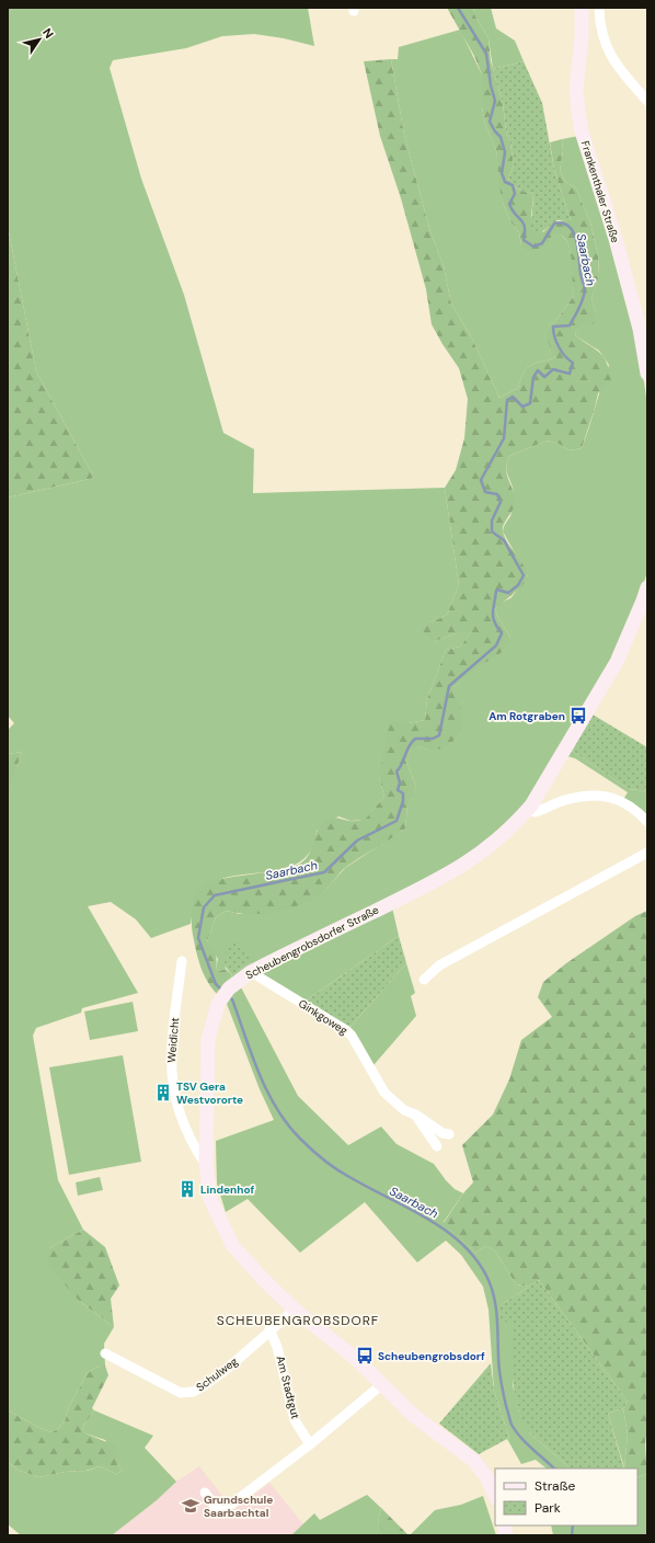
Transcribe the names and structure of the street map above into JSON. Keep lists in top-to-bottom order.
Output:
{
  "streets": {
    "main road": ["Frankenthaler Straße", "Scheubengrobsdorfer Straße"],
    "street": [
      "Ginkgoweg",
      "Weidicht",
      "Schulweg",
      "Am Stadtgut"
    ]
  },
  "crossings": [
    ["Scheubengrobsdorfer Straße", "Ginkgoweg"],
    ["Scheubengrobsdorfer Straße", "Weidicht"],
    ["Scheubengrobsdorfer Straße", "Schulweg"],
    ["Schulweg", "Am Stadtgut"]
  ],
  "districts": ["SCHEUBENGROBSDORF"],
  "water": ["Saarbach"],
  "places": {
    "bus stop": ["Am Rotgraben", "Scheubengrobsdorf"],
    "building": ["TSV Gera Westvororte", "Lindenhof"],
    "school or university": ["Grundschule Saarbachtal"]
  },
  "legend": ["Straße", "Park"],
  "north": "top right"
}
